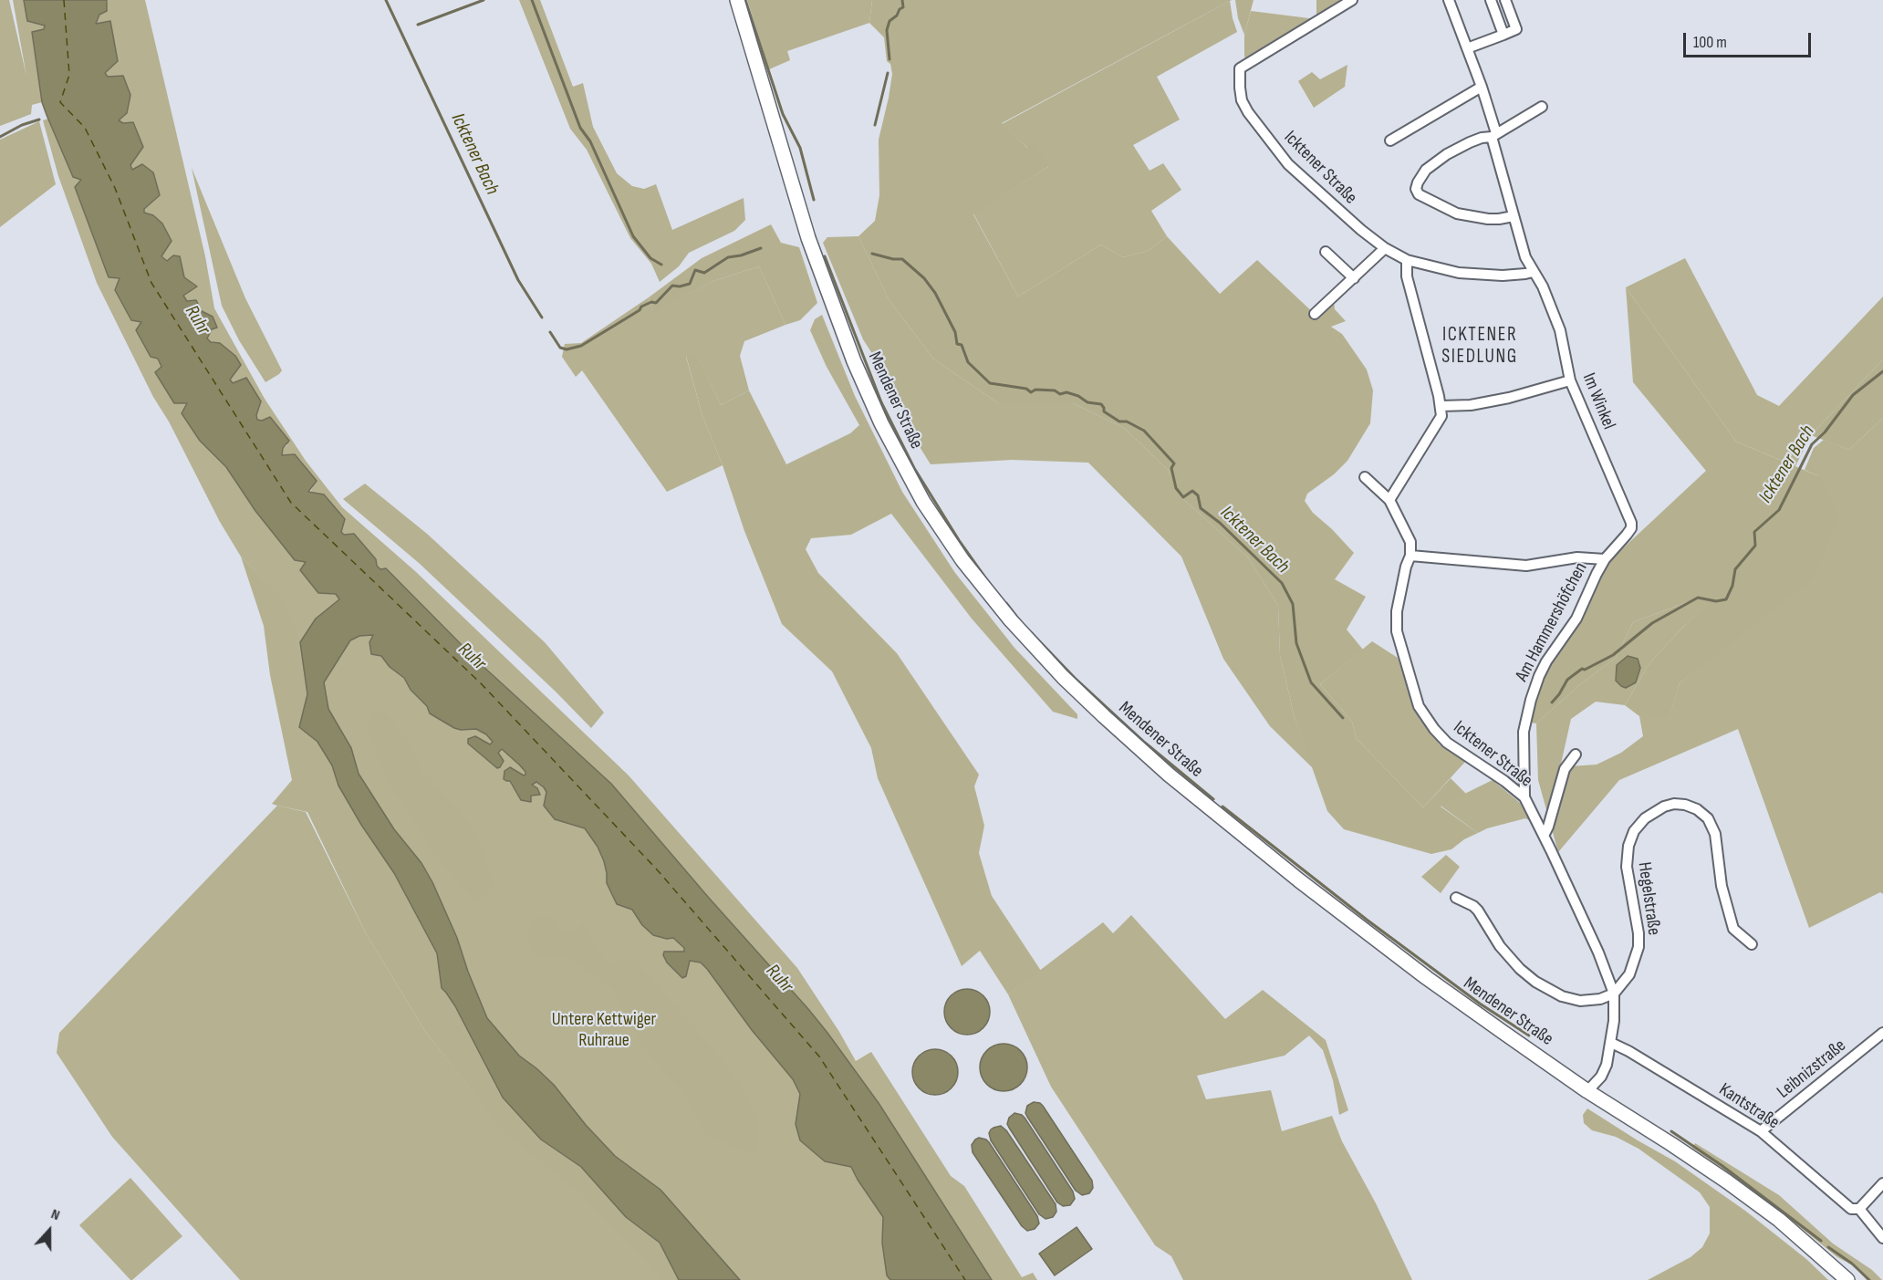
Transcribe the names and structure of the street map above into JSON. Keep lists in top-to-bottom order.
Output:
{
  "streets": {
    "main road": ["Mendener Straße"],
    "street": [
      "Icktener Straße",
      "Im Winkel",
      "Am Hammershöfchen",
      "Hegelstraße",
      "Leibnizstraße",
      "Kantstraße"
    ]
  },
  "crossings": [
    ["Icktener Straße", "Mendener Straße"],
    ["Icktener Straße", "Im Winkel"],
    ["Icktener Straße", "Am Hammershöfchen"],
    ["Icktener Straße", "Hegelstraße"],
    ["Icktener Straße", "Kantstraße"],
    ["Im Winkel", "Am Hammershöfchen"],
    ["Leibnizstraße", "Kantstraße"]
  ],
  "districts": ["ICKTENER SIEDLUNG"],
  "water": ["Icktener Bach", "Ruhr"],
  "parks": ["Untere Kettwiger Ruhraue"],
  "scale_bar": "100 m",
  "north": "top"
}
